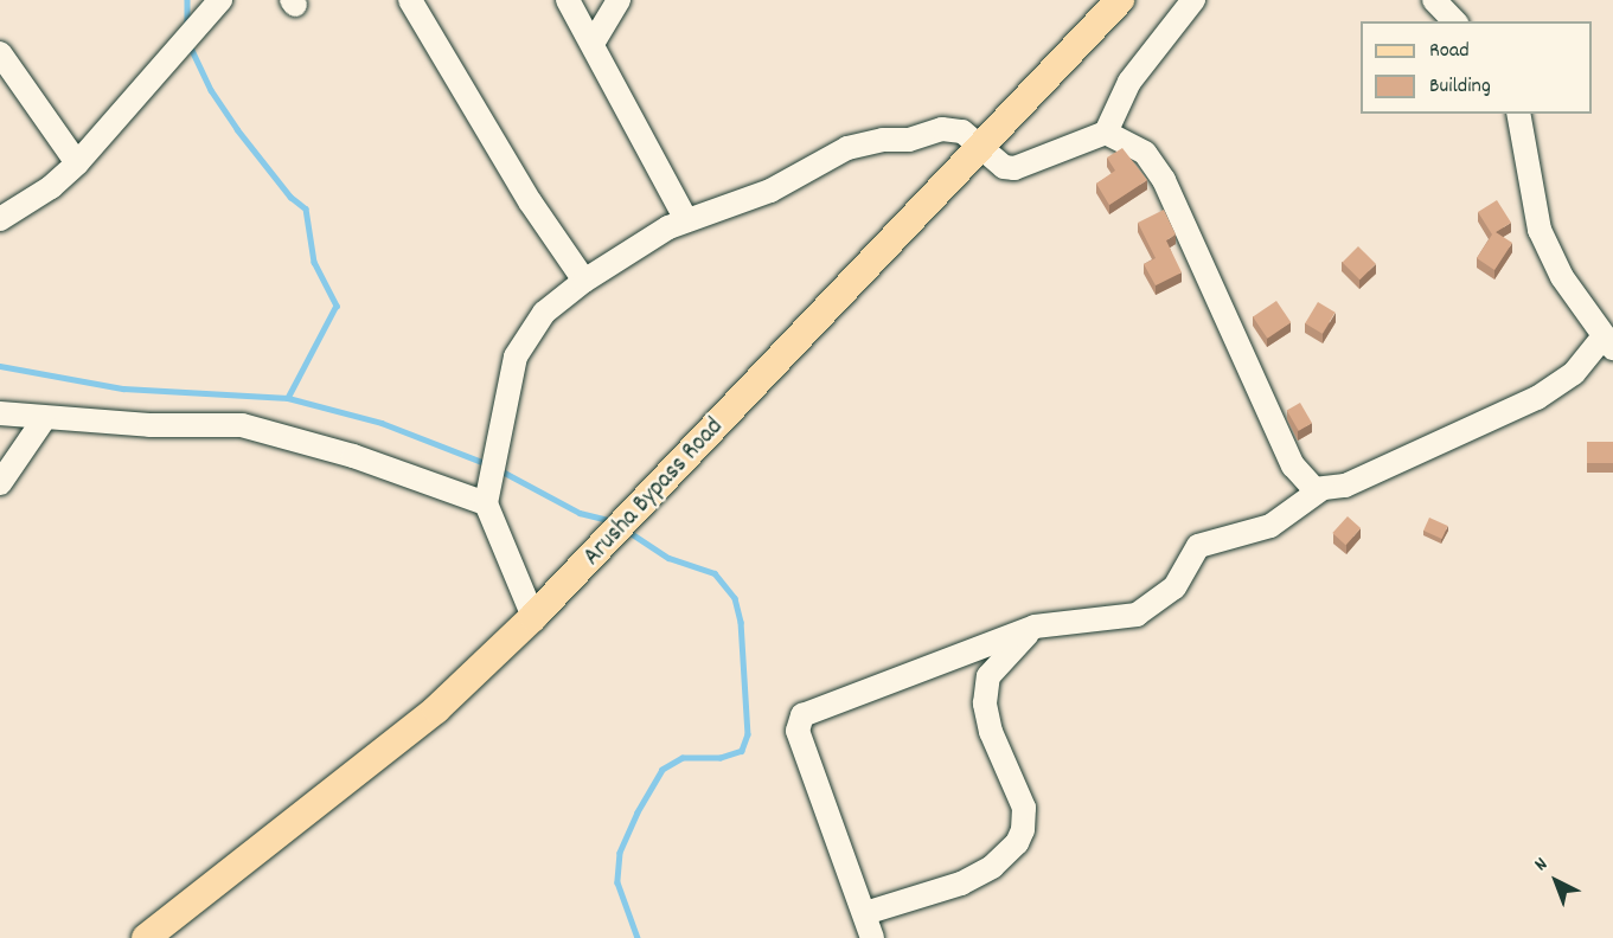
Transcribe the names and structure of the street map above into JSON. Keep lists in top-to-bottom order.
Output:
{
  "streets": {
    "main road": ["Arusha Bypass Road"]
  },
  "legend": ["Road", "Building"],
  "north": "top left"
}
